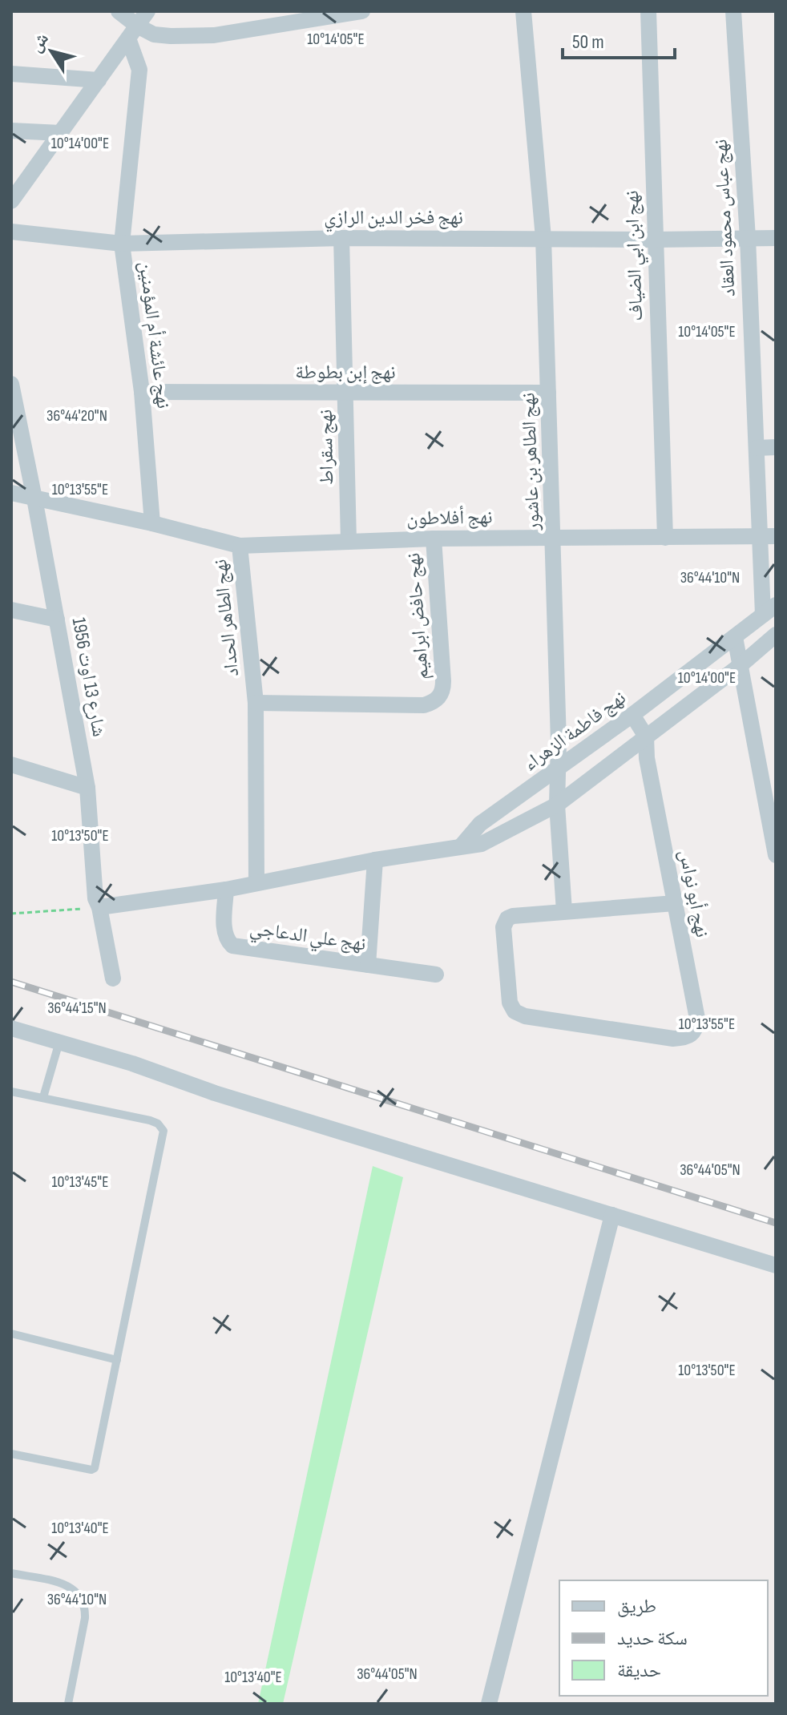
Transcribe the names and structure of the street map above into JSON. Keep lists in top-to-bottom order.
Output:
{
  "streets": {
    "street": [
      "نهج فخر الدين الرازي",
      "نهج عباس محمود العقاد",
      "نهج ابن ابي الضياف",
      "نهج عائشة أم المؤمنين",
      "نهج إبن بطوطة",
      "نهج سقراط",
      "نهج الطاهر بن عاشور",
      "نهج أفلاطون",
      "نهج حافض ابراهيم",
      "نهج الطاهر الحداد",
      "شارع 13 اوت 1956",
      "نهج فاطمة الزهراء",
      "نهج أبو نواس",
      "نهج علي الدعاجي"
    ]
  },
  "crossings": [
    ["نهج فخر الدين الرازي", "نهج عباس محمود العقاد"],
    ["نهج فخر الدين الرازي", "نهج ابن ابي الضياف"],
    ["نهج فخر الدين الرازي", "نهج عائشة أم المؤمنين"],
    ["نهج فخر الدين الرازي", "نهج سقراط"],
    ["نهج فخر الدين الرازي", "نهج الطاهر بن عاشور"],
    ["نهج عباس محمود العقاد", "نهج أفلاطون"],
    ["نهج عباس محمود العقاد", "نهج فاطمة الزهراء"],
    ["نهج ابن ابي الضياف", "نهج أفلاطون"],
    ["نهج عائشة أم المؤمنين", "نهج إبن بطوطة"],
    ["نهج عائشة أم المؤمنين", "نهج الطاهر الحداد"],
    ["نهج إبن بطوطة", "نهج سقراط"],
    ["نهج إبن بطوطة", "نهج الطاهر بن عاشور"],
    ["نهج سقراط", "نهج أفلاطون"],
    ["نهج الطاهر بن عاشور", "نهج أفلاطون"],
    ["نهج الطاهر بن عاشور", "نهج فاطمة الزهراء"],
    ["نهج الطاهر بن عاشور", "نهج أبو نواس"],
    ["نهج أفلاطون", "نهج حافض ابراهيم"],
    ["نهج أفلاطون", "نهج الطاهر الحداد"],
    ["نهج حافض ابراهيم", "نهج الطاهر الحداد"],
    ["نهج الطاهر الحداد", "شارع 13 اوت 1956"]
  ],
  "legend": ["طريق", "سكة حديد", "حديقة"],
  "scale_bar": "50 m",
  "north": "top left",
  "coordinates": [
    "10°14'05\"E",
    "10°14'00\"E",
    "36°44'20\"N",
    "10°13'55\"E",
    "36°44'10\"N",
    "10°13'50\"E",
    "36°44'15\"N",
    "36°44'05\"N",
    "10°13'45\"E",
    "10°13'40\"E"
  ]
}
